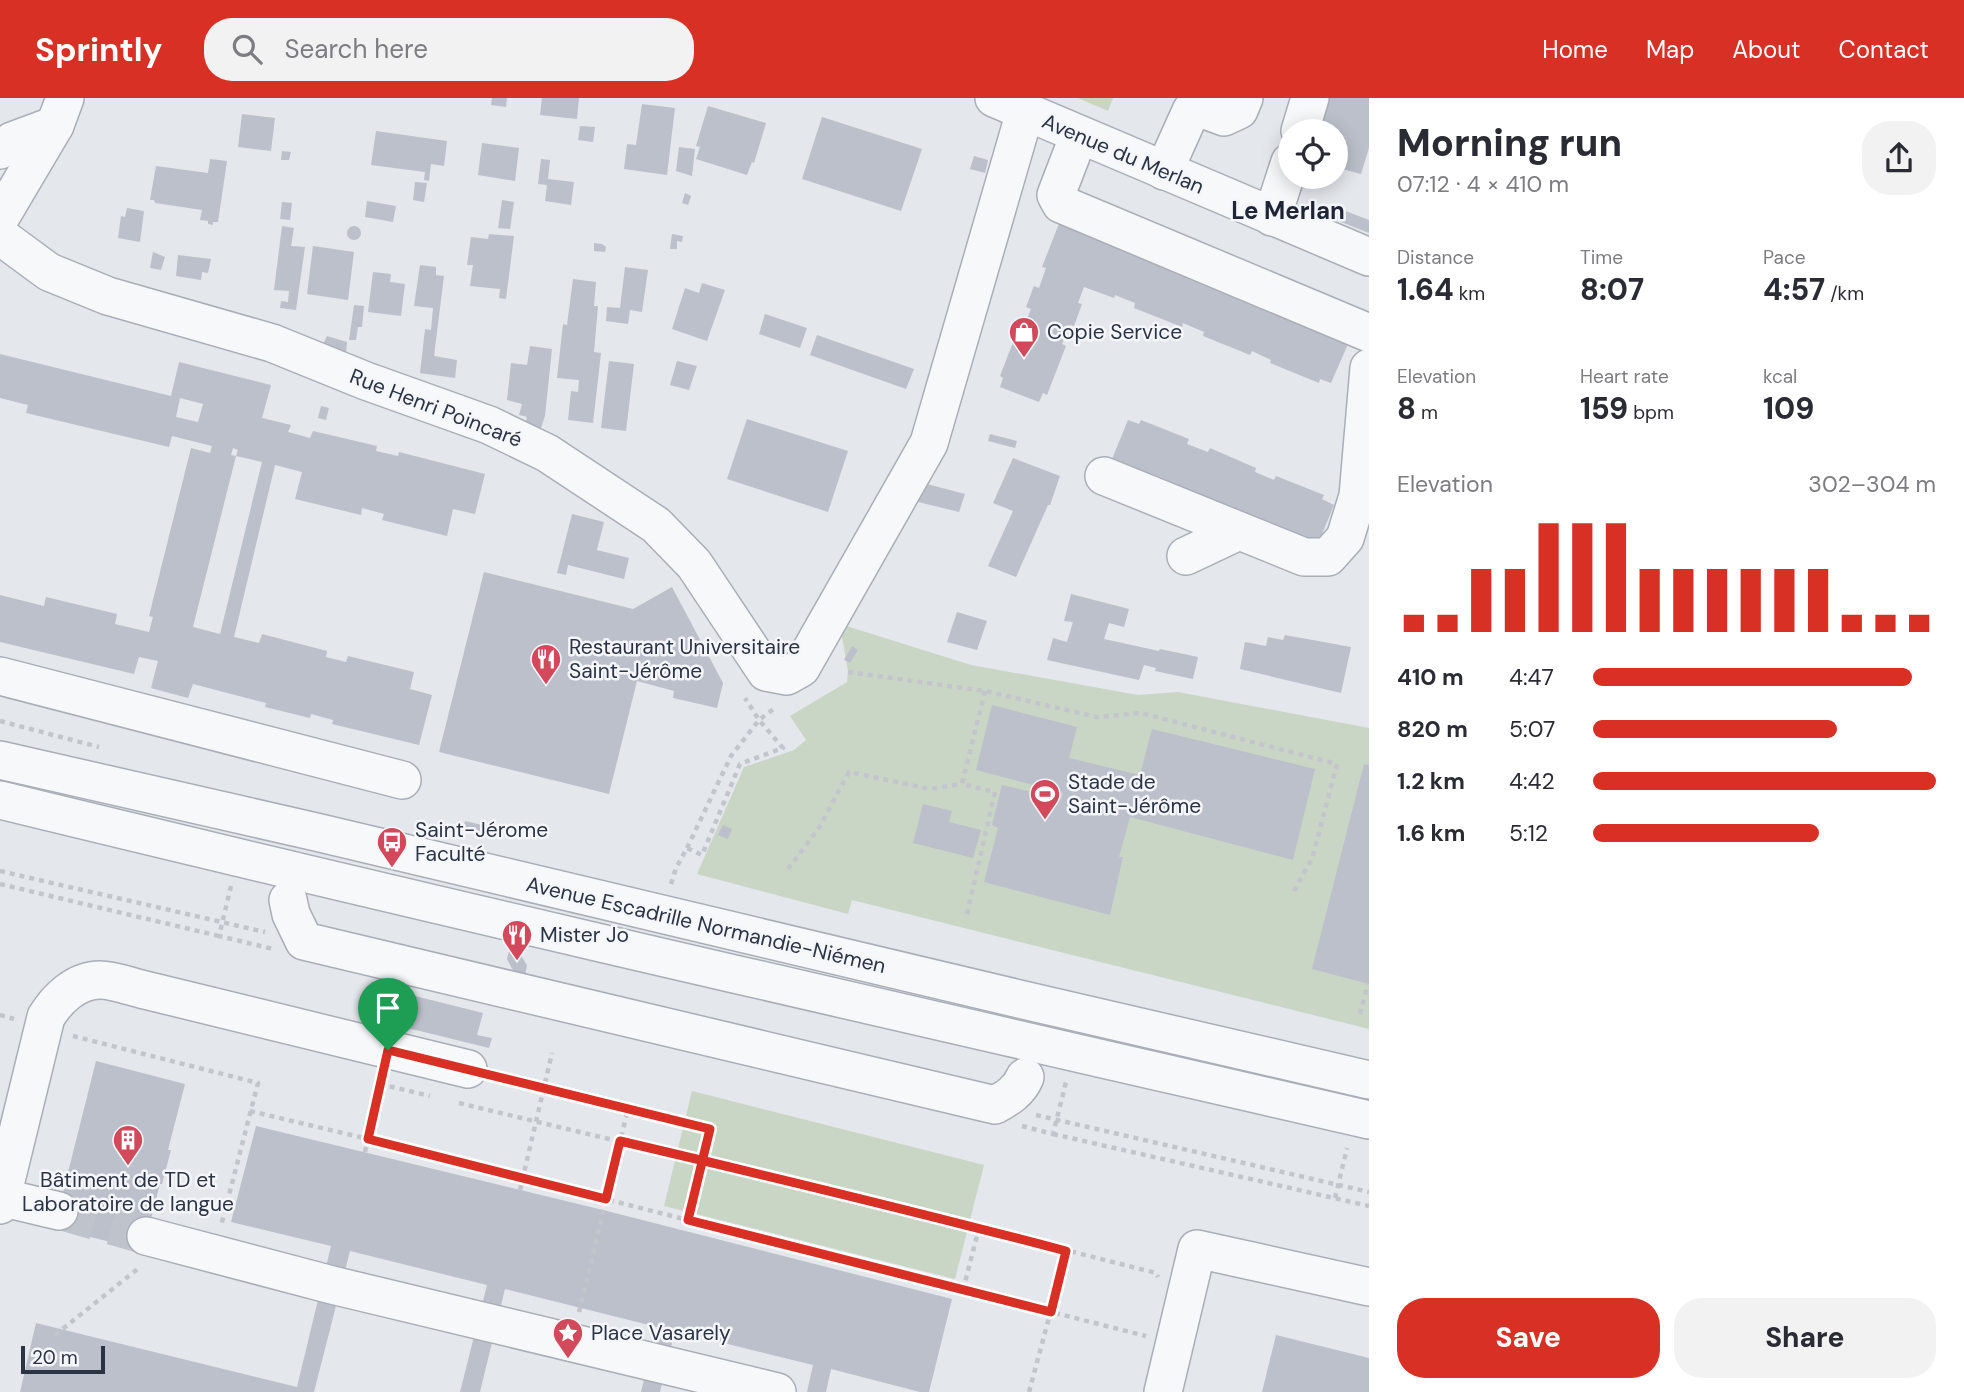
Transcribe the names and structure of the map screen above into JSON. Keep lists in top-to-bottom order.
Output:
{
  "streets": {
    "street": ["Avenue du Merlan", "Rue Henri Poincaré", "Avenue Escadrille Normandie-Niémen"]
  },
  "crossings": [
    ["Avenue du Merlan", "Rue Henri Poincaré"]
  ],
  "districts": ["Le Merlan"],
  "places": {
    "shop": ["Copie Service"],
    "restaurant": ["Restaurant Universitaire Saint-Jérôme", "Mister Jo"],
    "sports": ["Stade de Saint-Jérôme"],
    "bus stop": ["Saint-Jérome Faculté"],
    "building": ["Bâtiment de TD et Laboratoire de langue"],
    "place": ["Place Vasarely"]
  },
  "scale_bar": "20 m",
  "page": {
    "header": "Sprintly",
    "search": "Search here",
    "nav": [
      "Home",
      "Map",
      "About",
      "Contact"
    ],
    "heading": ["Morning run", "07:12 · 4 × 410 m"],
    "stats": [
      ["Distance", "1.64 km"],
      ["Time", "8:07"],
      ["Pace", "4:57 /km"],
      ["Elevation", "8 m"],
      ["Heart rate", "159 bpm"],
      ["kcal", "109"]
    ],
    "chart": ["Elevation", "302–304 m"],
    "list": [
      {
        "name": "410 m",
        "note": "4:47"
      },
      {
        "name": "820 m",
        "note": "5:07"
      },
      {
        "name": "1.2 km",
        "note": "4:42"
      },
      {
        "name": "1.6 km",
        "note": "5:12"
      }
    ],
    "buttons": ["Save", "Share"],
    "scale": "20 m"
  }
}
